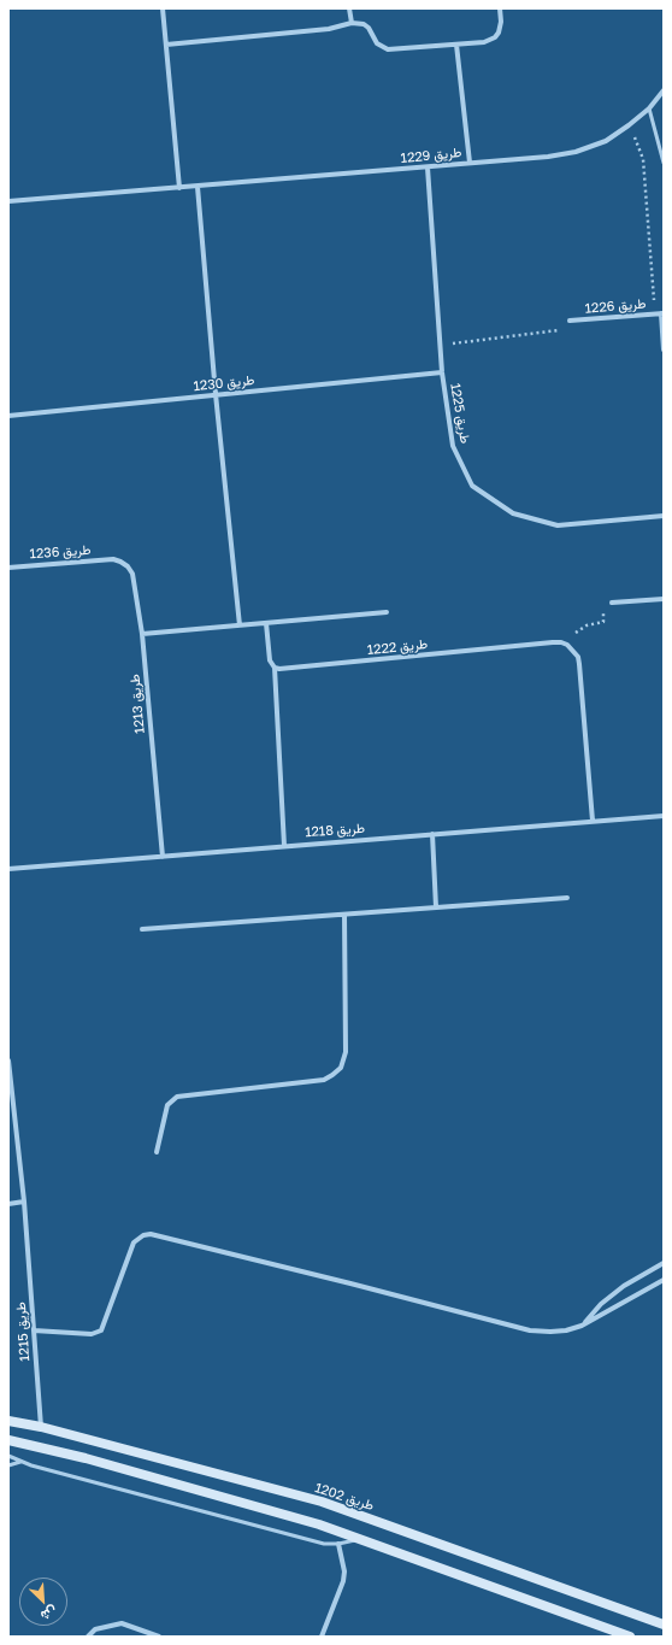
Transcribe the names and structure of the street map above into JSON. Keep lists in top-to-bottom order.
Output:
{
  "streets": {
    "street": [
      "طريق 1229",
      "طريق 1226",
      "طريق 1230",
      "طريق 1225",
      "طريق 1236",
      "طريق 1222",
      "طريق 1213",
      "طريق 1218",
      "طريق 1215",
      "طريق 1202"
    ]
  },
  "crossings": [
    ["طريق 1229", "طريق 1225"],
    ["طريق 1230", "طريق 1225"],
    ["طريق 1236", "طريق 1213"],
    ["طريق 1213", "طريق 1218"],
    ["طريق 1215", "طريق 1202"]
  ],
  "north": "bottom right"
}
